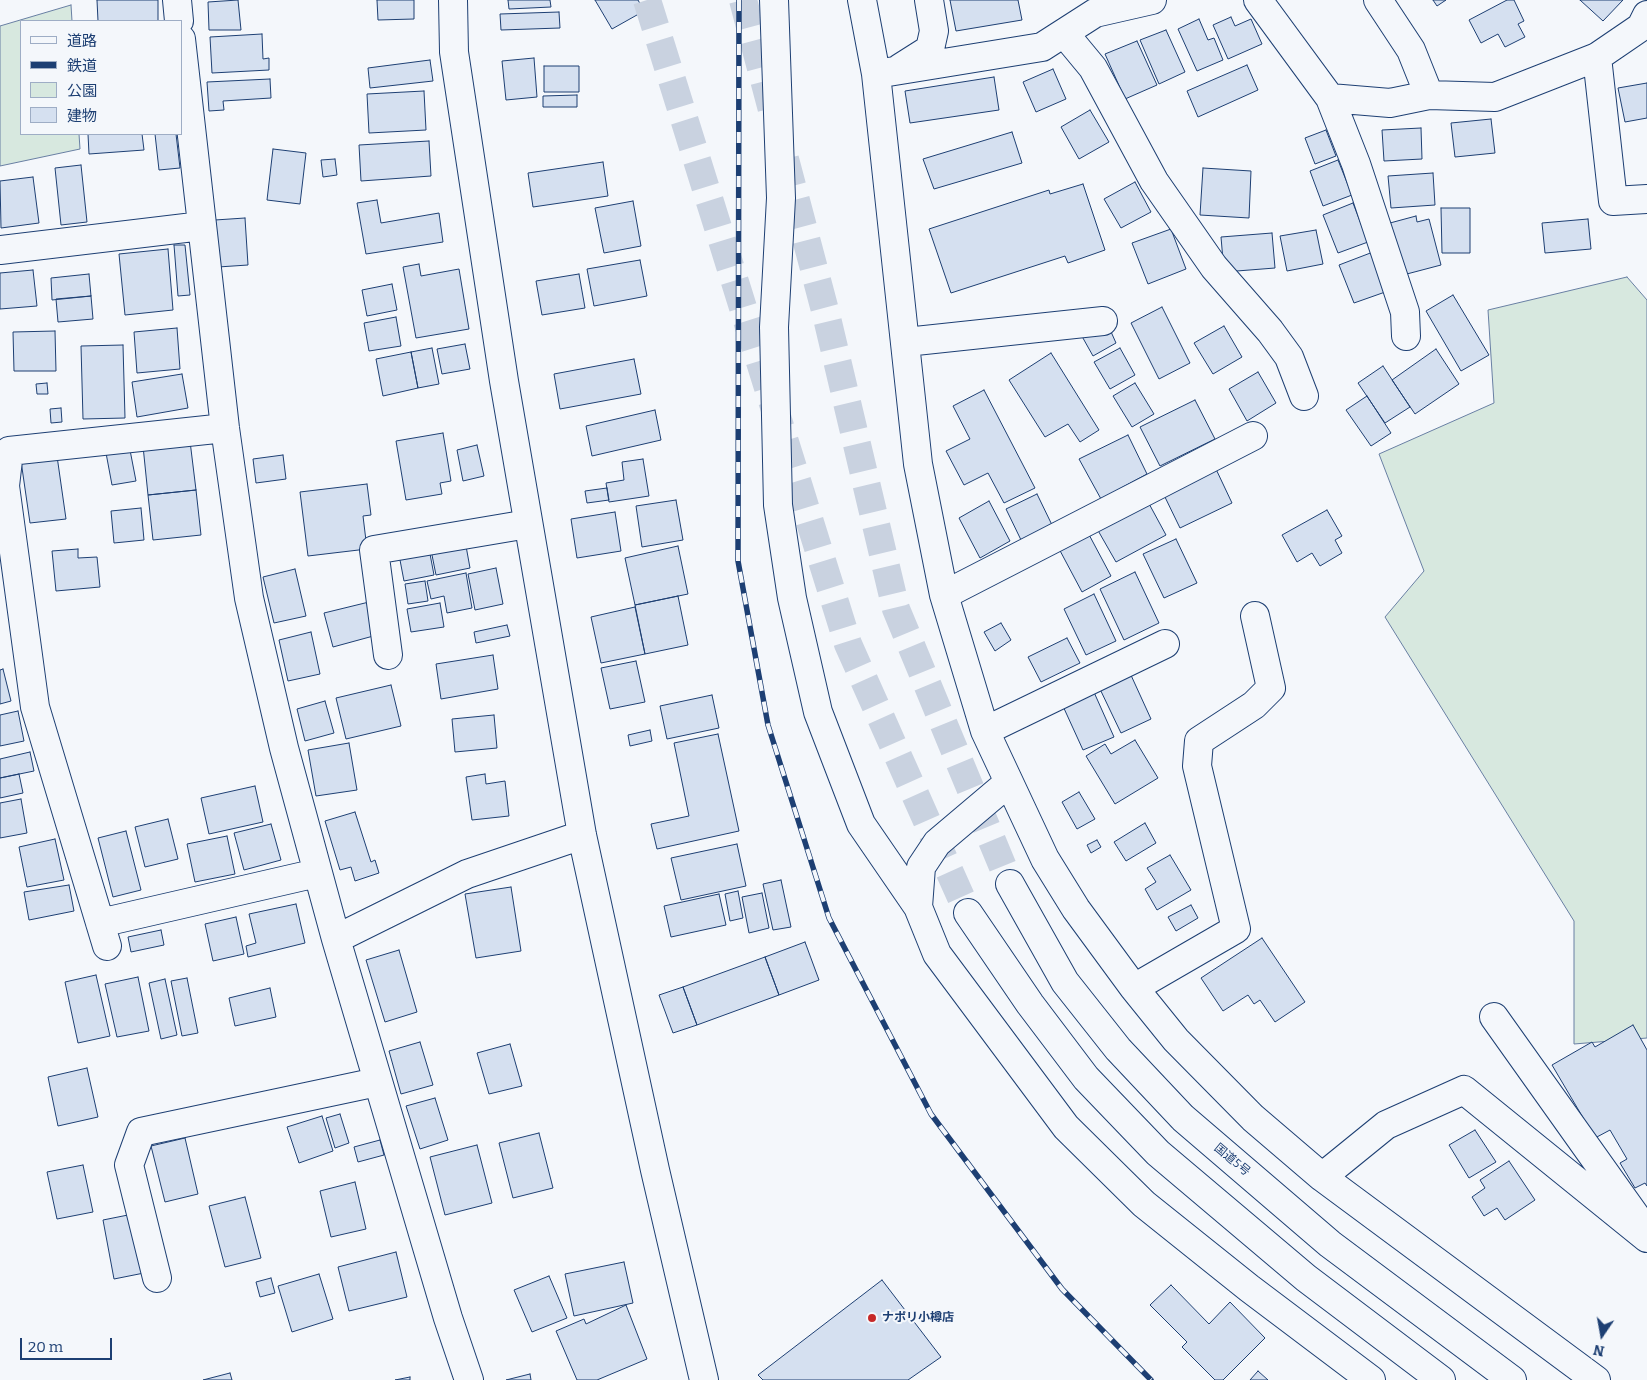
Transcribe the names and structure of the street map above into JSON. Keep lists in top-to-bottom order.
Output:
{
  "streets": {
    "main road": ["国道5号"]
  },
  "places": ["ナポリ小樽店"],
  "legend": [
    "道路",
    "鉄道",
    "公園",
    "建物"
  ],
  "scale_bar": "20 m",
  "north": "bottom"
}
